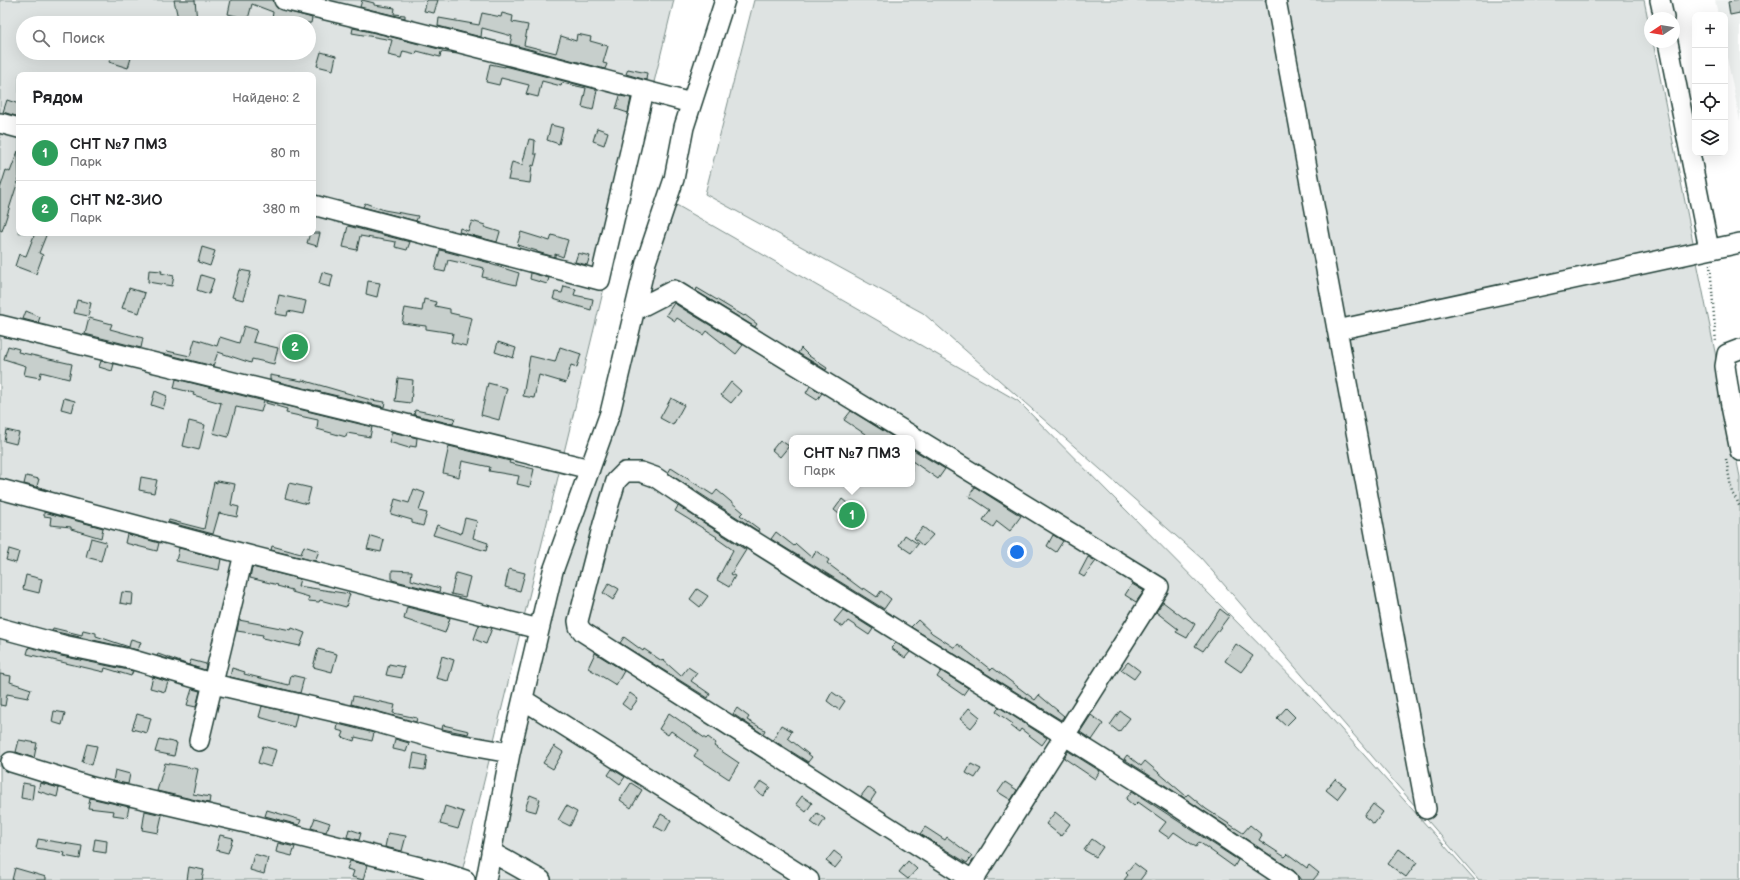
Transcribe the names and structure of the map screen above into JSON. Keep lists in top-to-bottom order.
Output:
{
  "north": "left",
  "page": {
    "map_buttons": ["+", "−"],
    "search": "Поиск",
    "heading": ["Рядом", "Найдено: 2"],
    "list": [
      {
        "mark": "1",
        "name": "СНТ №7 ПМЗ",
        "note": "Парк",
        "value": "80 m"
      },
      {
        "mark": "2",
        "name": "СНТ N2-ЗИО",
        "note": "Парк",
        "value": "380 m"
      }
    ],
    "pins": ["2", "1"],
    "popup": ["СНТ №7 ПМЗ", "Парк"]
  }
}
